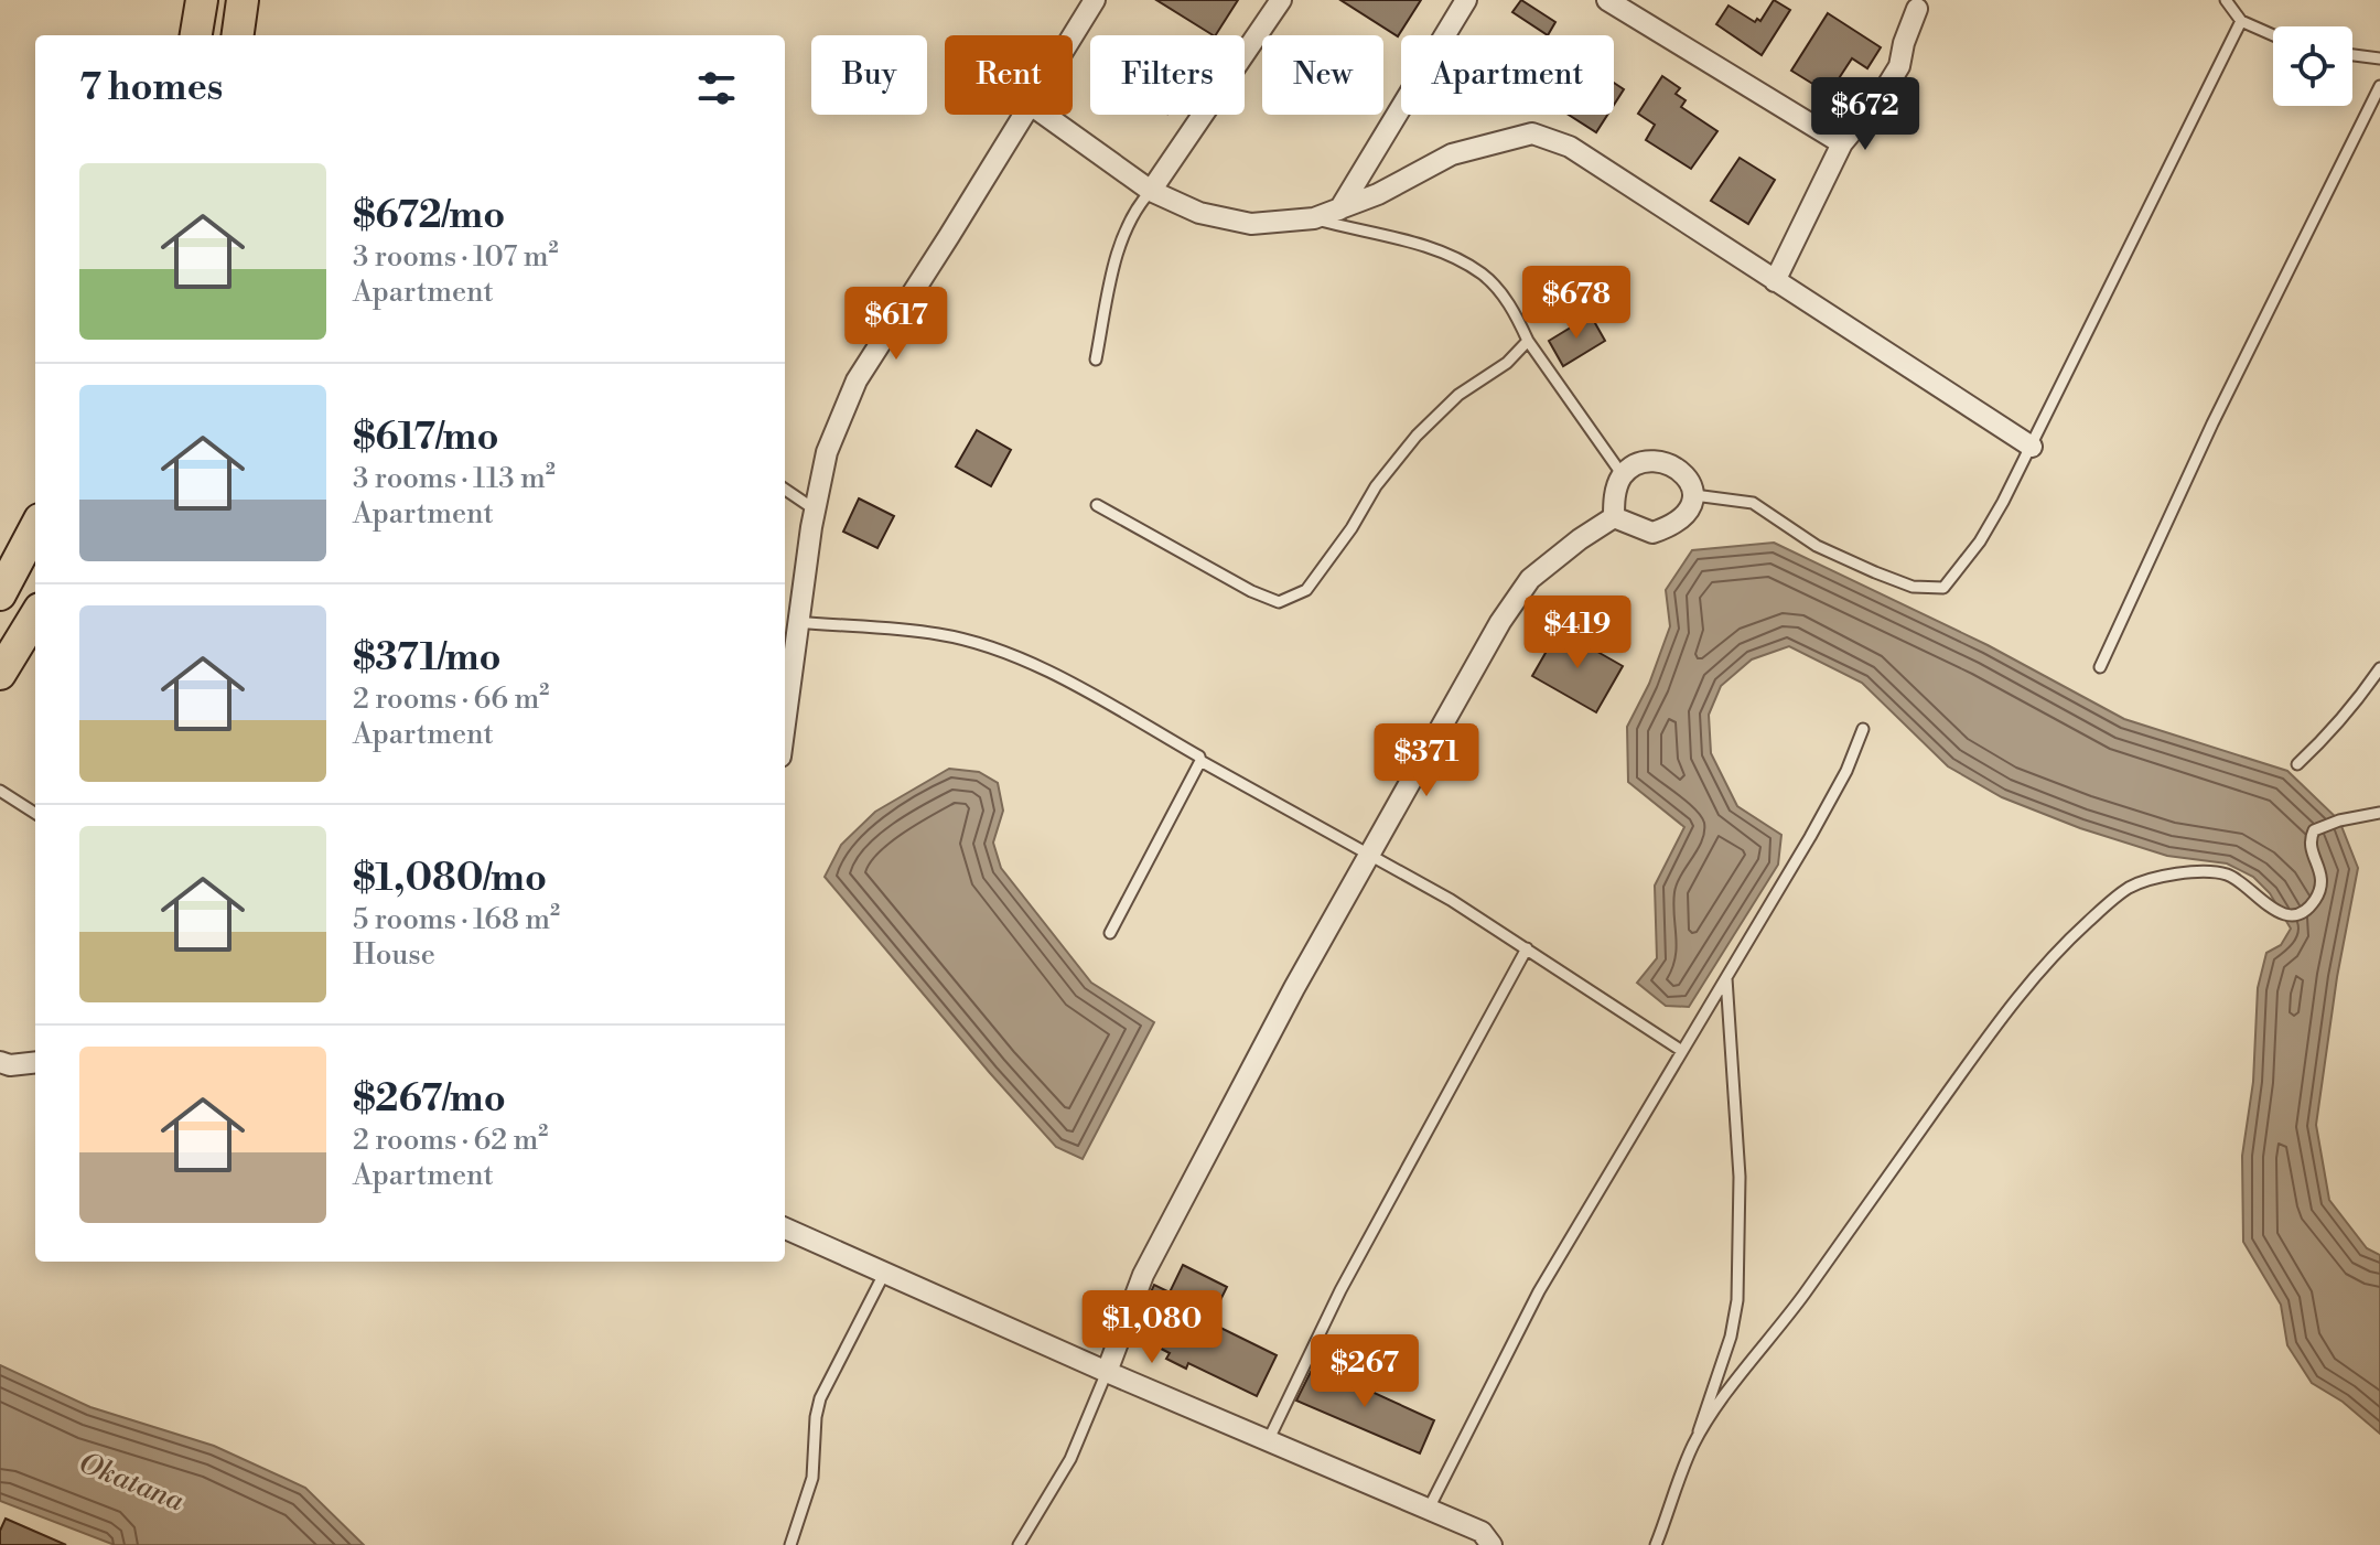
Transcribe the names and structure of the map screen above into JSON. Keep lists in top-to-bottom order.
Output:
{
  "water": ["Okatana"],
  "page": {
    "chip": [
      "Buy",
      "Rent",
      "Filters",
      "New",
      "Apartment"
    ],
    "heading": "7 homes",
    "price": [
      "$672",
      "$678",
      "$617",
      "$419",
      "$371",
      "$1,080",
      "$267"
    ],
    "list": [
      {
        "name": "$672/mo",
        "note": "3 rooms · 107 m² · Apartment"
      },
      {
        "name": "$617/mo",
        "note": "3 rooms · 113 m² · Apartment"
      },
      {
        "name": "$371/mo",
        "note": "2 rooms · 66 m² · Apartment"
      },
      {
        "name": "$1,080/mo",
        "note": "5 rooms · 168 m² · House"
      },
      {
        "name": "$267/mo",
        "note": "2 rooms · 62 m² · Apartment"
      }
    ]
  }
}
